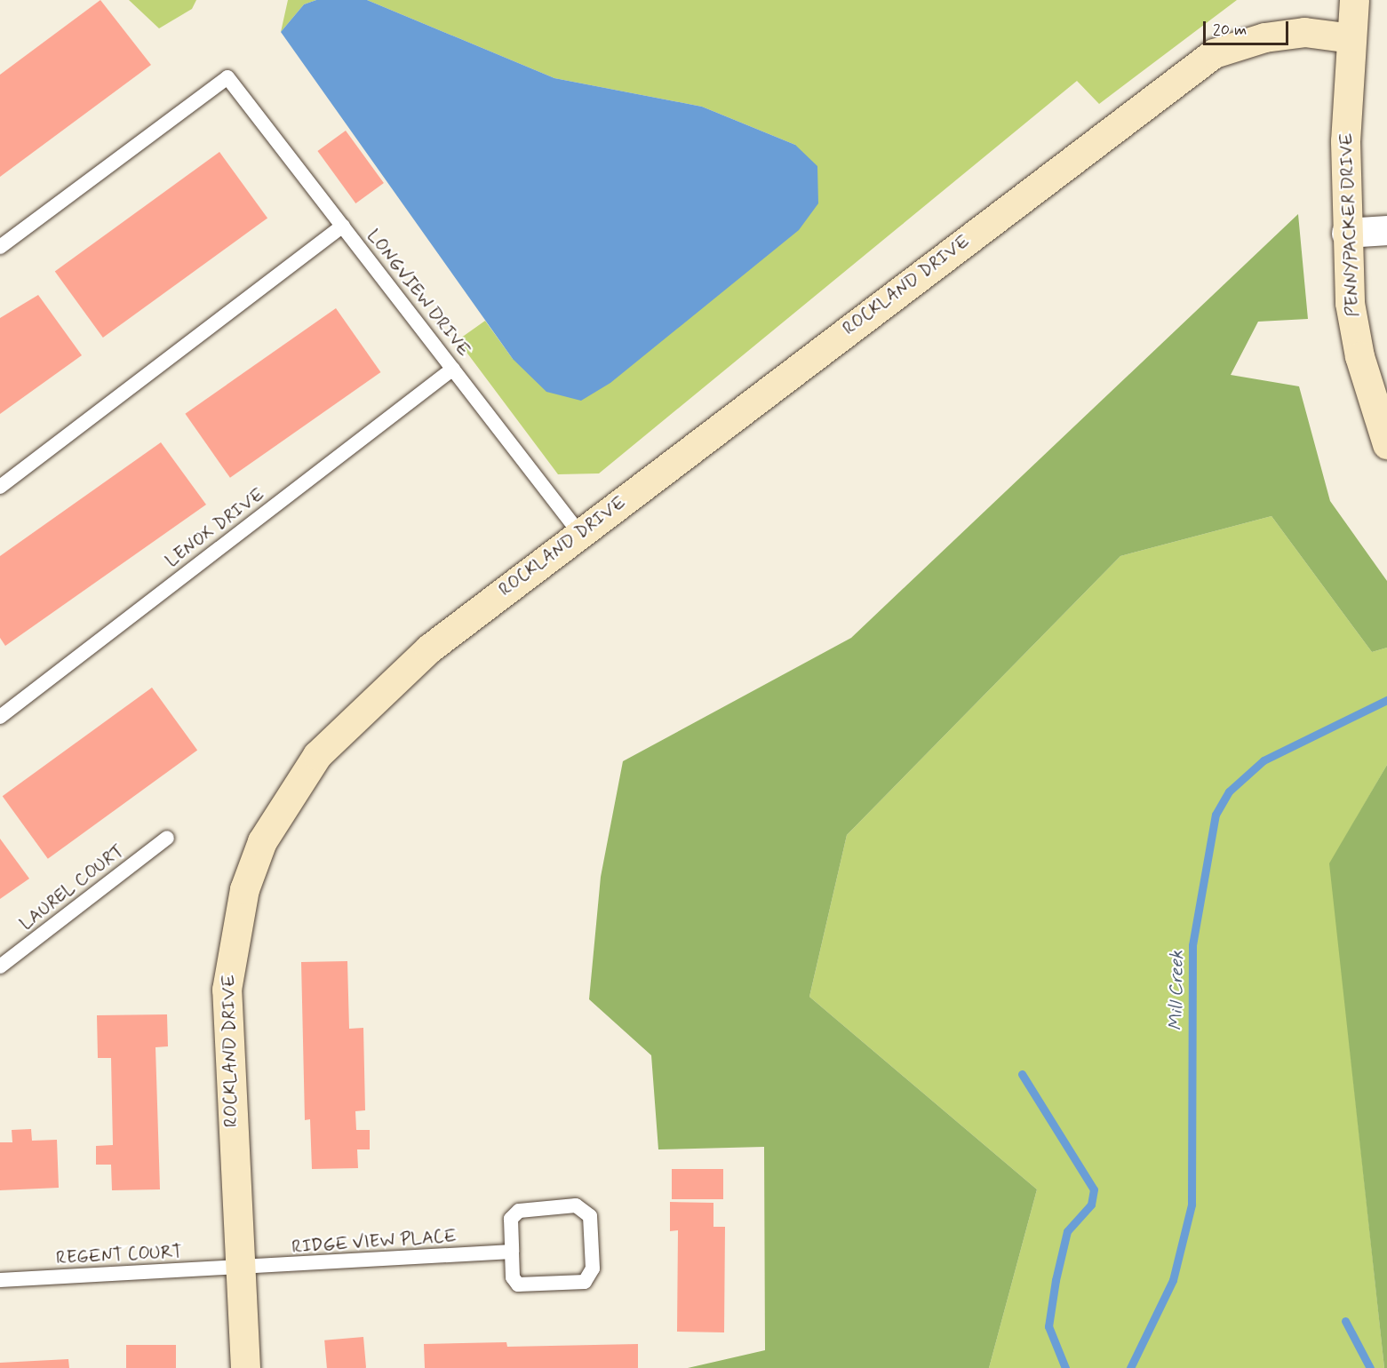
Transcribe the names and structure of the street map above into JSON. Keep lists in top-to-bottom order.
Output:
{
  "streets": {
    "street": ["PENNYPACKER DRIVE", "ROCKLAND DRIVE"],
    "lane": [
      "LONGVIEW DRIVE",
      "LENOX DRIVE",
      "LAUREL COURT",
      "RIDGE VIEW PLACE",
      "REGENT COURT"
    ]
  },
  "crossings": [
    ["PENNYPACKER DRIVE", "ROCKLAND DRIVE"],
    ["ROCKLAND DRIVE", "LONGVIEW DRIVE"],
    ["ROCKLAND DRIVE", "RIDGE VIEW PLACE"],
    ["ROCKLAND DRIVE", "REGENT COURT"],
    ["LONGVIEW DRIVE", "LENOX DRIVE"],
    ["RIDGE VIEW PLACE", "REGENT COURT"]
  ],
  "water": ["Mill Creek"],
  "scale_bar": "20 m"
}
